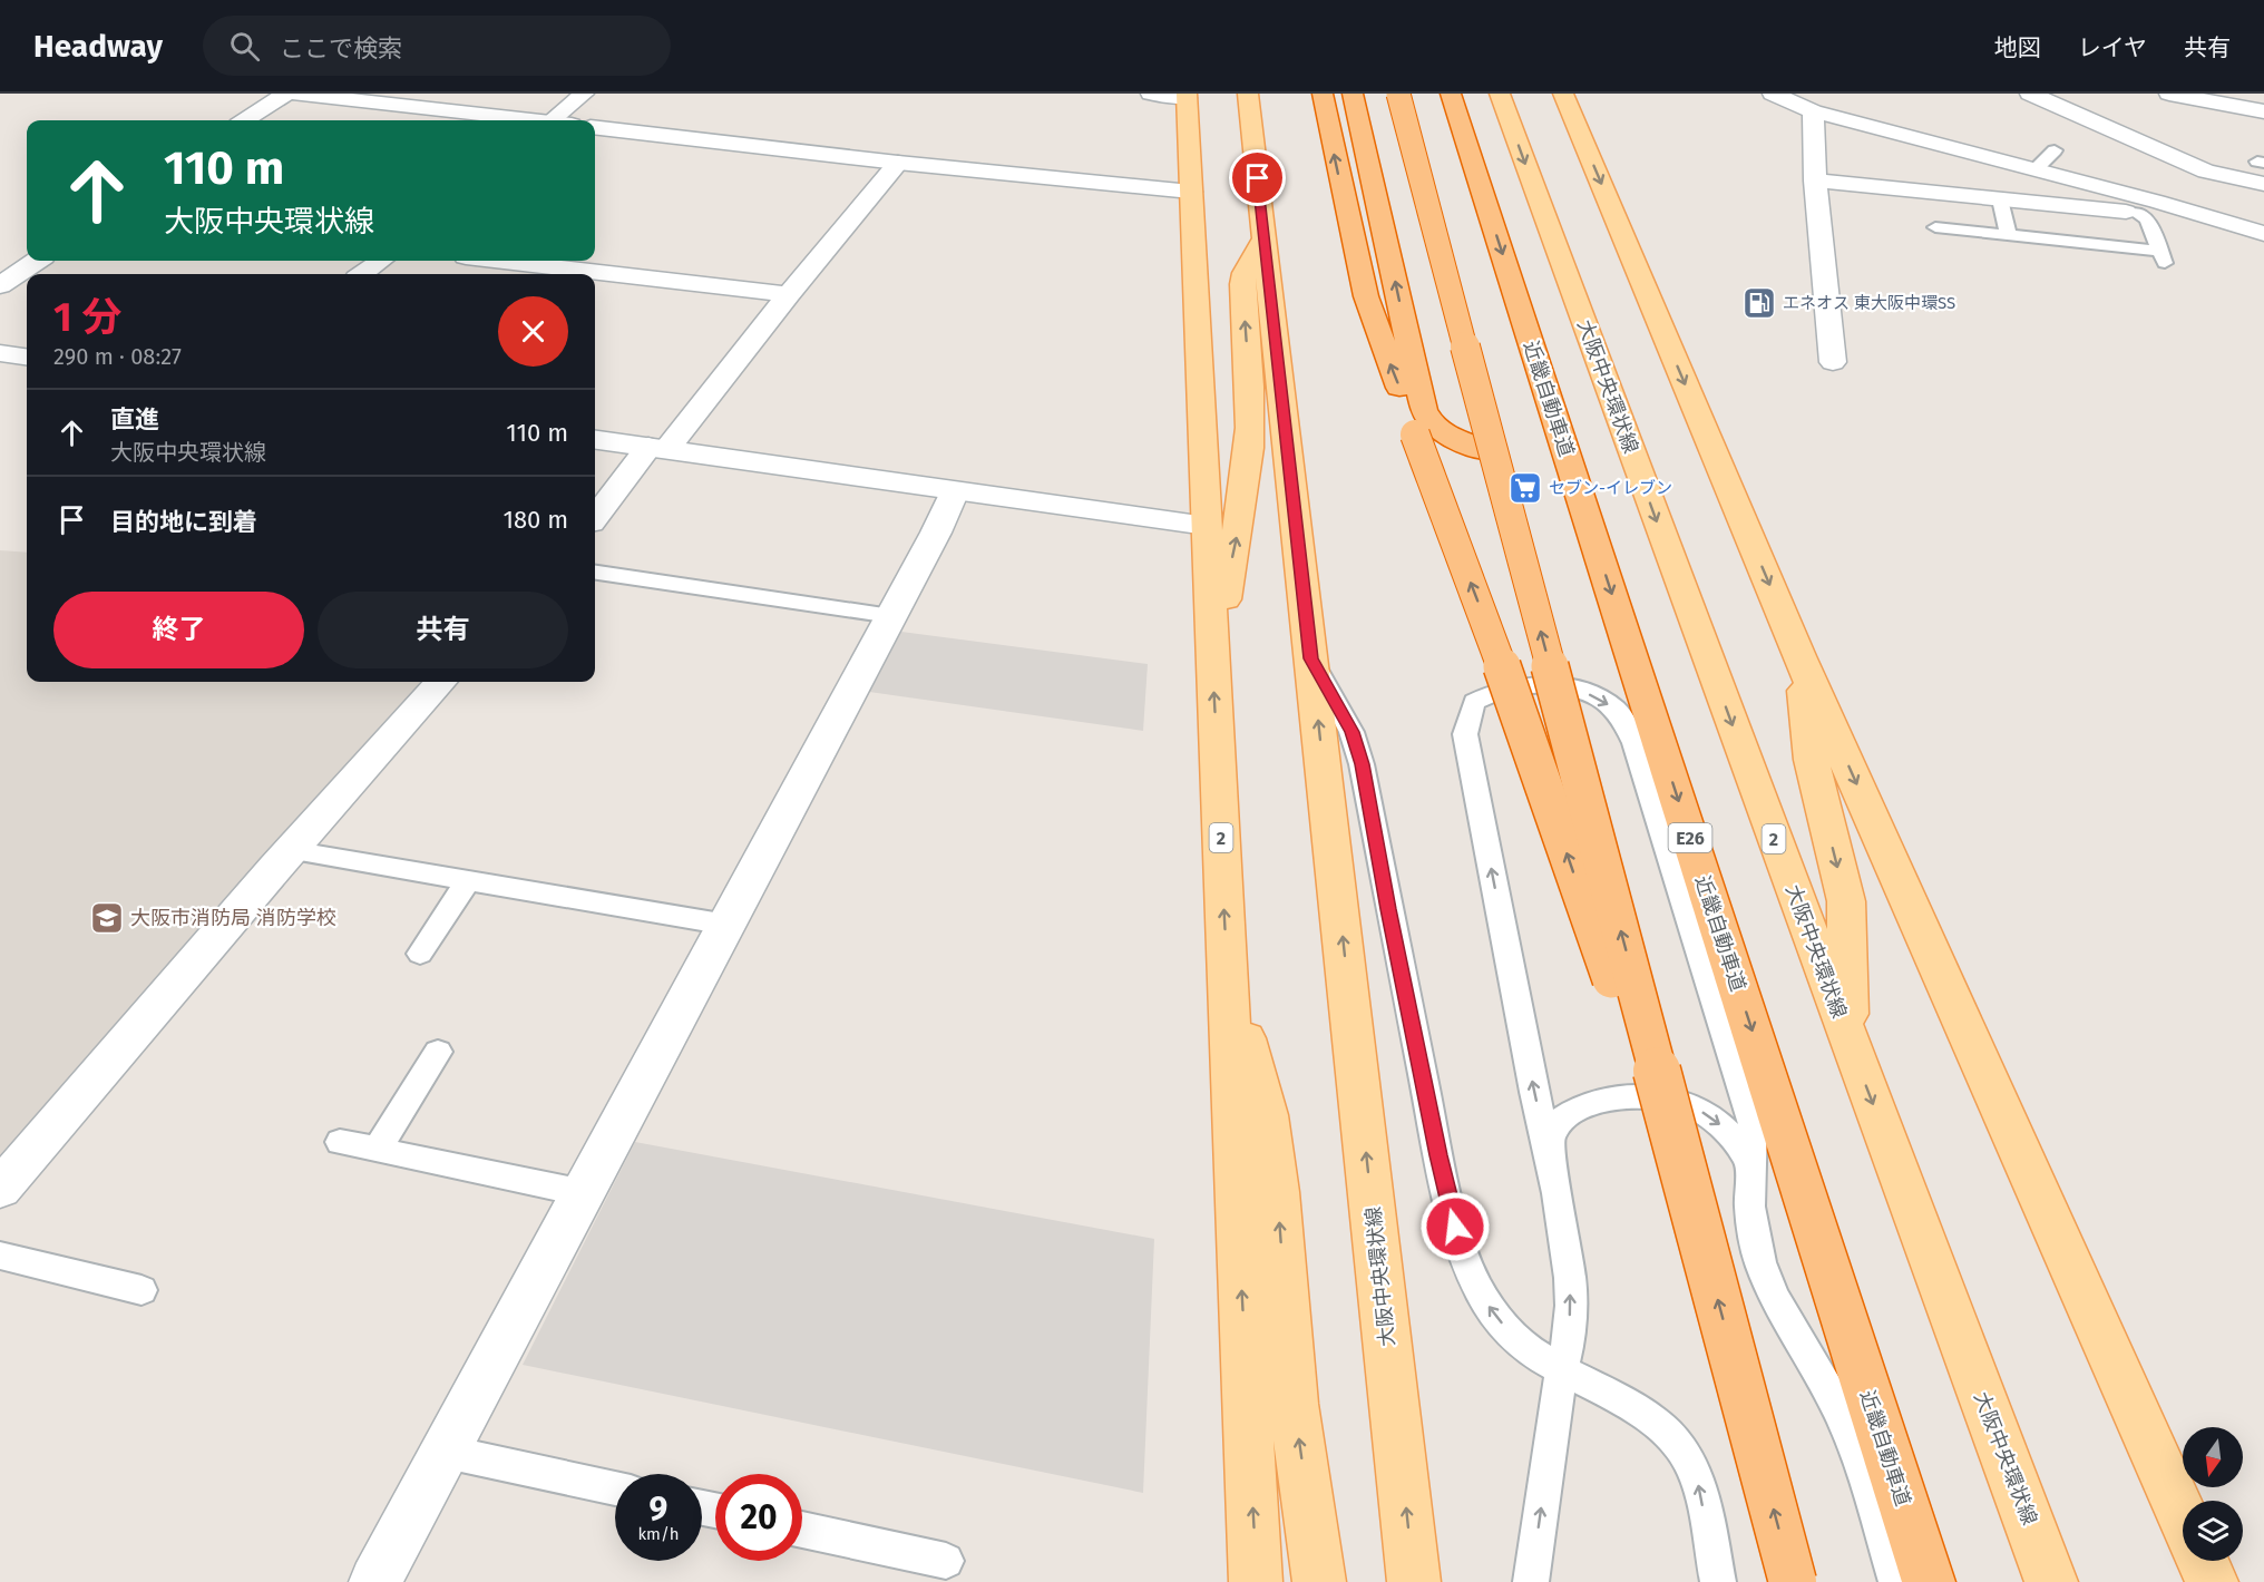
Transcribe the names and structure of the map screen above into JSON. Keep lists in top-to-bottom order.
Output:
{
  "streets": {
    "highway": ["近畿自動車道", "E26"],
    "main road": ["大阪中央環状線", "2"]
  },
  "places": {
    "fuel station": ["エネオス 東大阪中環SS"],
    "supermarket": ["セブン-イレブン"],
    "school or university": ["大阪市消防局 消防学校"]
  },
  "north": "bottom",
  "page": {
    "header": "Headway",
    "search": "ここで検索",
    "nav": ["地図", "レイヤ", "共有"],
    "turn": ["110 m", "大阪中央環状線"],
    "heading": ["1 分", "290 m · 08:27"],
    "list": [
      {
        "name": "直進",
        "note": "大阪中央環状線",
        "value": "110 m"
      },
      {
        "name": "目的地に到着",
        "value": "180 m"
      }
    ],
    "buttons": ["終了", "共有"],
    "speed": "9 km/h",
    "limit": "20"
  }
}
